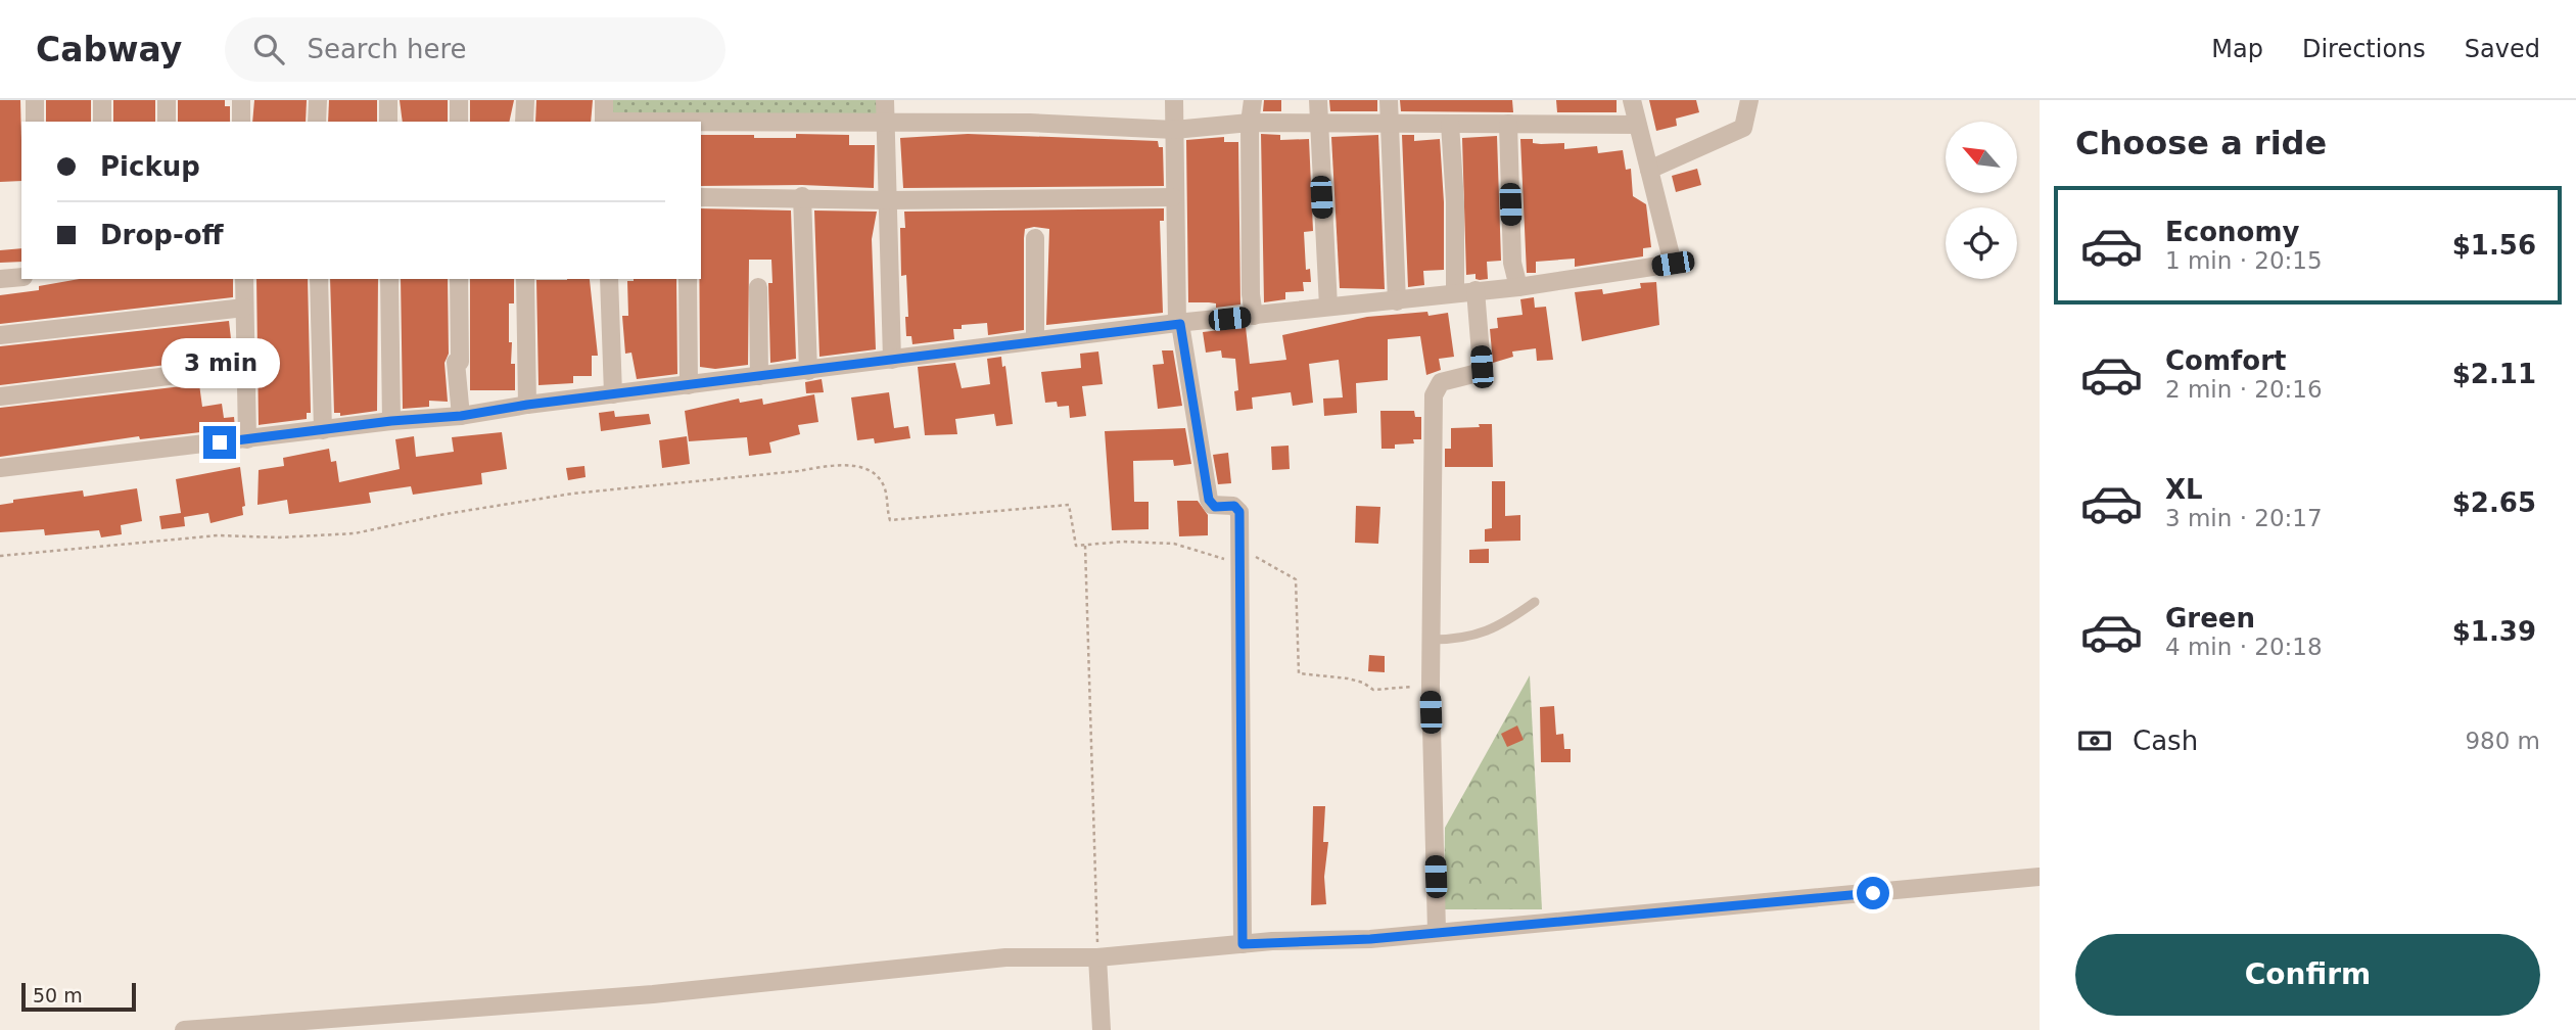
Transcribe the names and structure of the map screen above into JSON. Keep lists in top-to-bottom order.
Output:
{
  "scale_bar": "50 m",
  "north": "top left",
  "page": {
    "header": "Cabway",
    "search": "Search here",
    "nav": ["Map", "Directions", "Saved"],
    "heading": "Choose a ride",
    "banner": ["Pickup", "Drop-off"],
    "list": [
      {
        "name": "Economy",
        "note": "1 min · 20:15",
        "value": "$1.56"
      },
      {
        "name": "Comfort",
        "note": "2 min · 20:16",
        "value": "$2.11"
      },
      {
        "name": "XL",
        "note": "3 min · 20:17",
        "value": "$2.65"
      },
      {
        "name": "Green",
        "note": "4 min · 20:18",
        "value": "$1.39"
      }
    ],
    "bubble": "3 min",
    "pay": ["Cash", "980 m"],
    "buttons": "Confirm",
    "scale": "50 m"
  }
}
